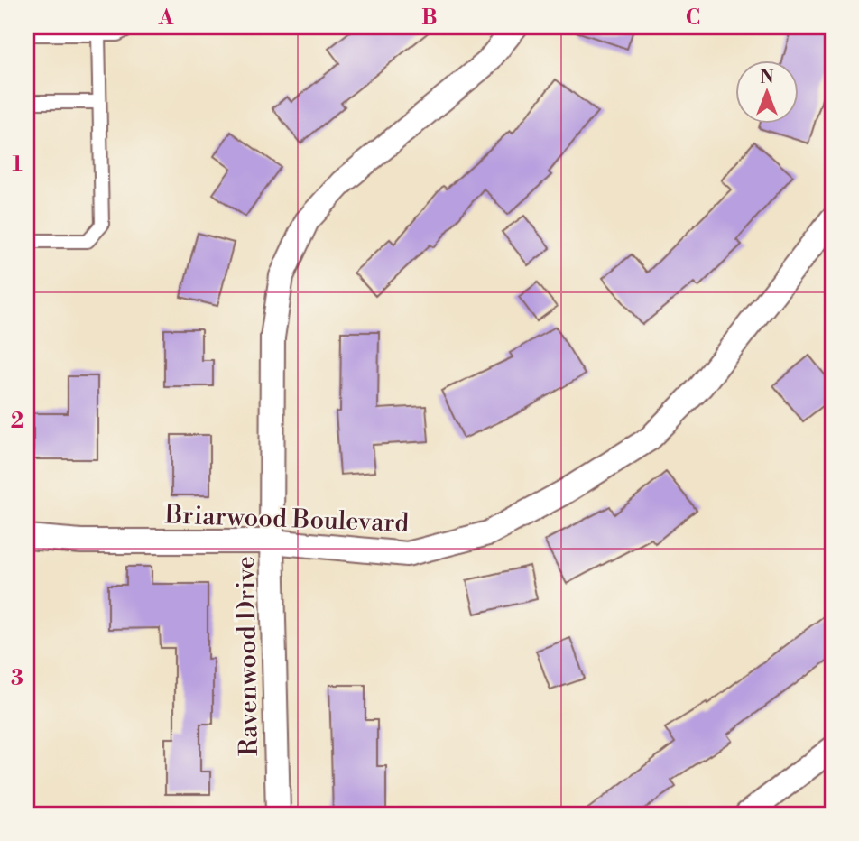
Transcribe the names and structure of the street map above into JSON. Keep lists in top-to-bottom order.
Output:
{
  "streets": {
    "street": ["Briarwood Boulevard", "Ravenwood Drive"]
  },
  "crossings": [
    ["Briarwood Boulevard", "Ravenwood Drive"]
  ],
  "north": "top",
  "grid": {
    "columns": ["A", "B", "C"],
    "rows": ["1", "2", "3"]
  }
}
